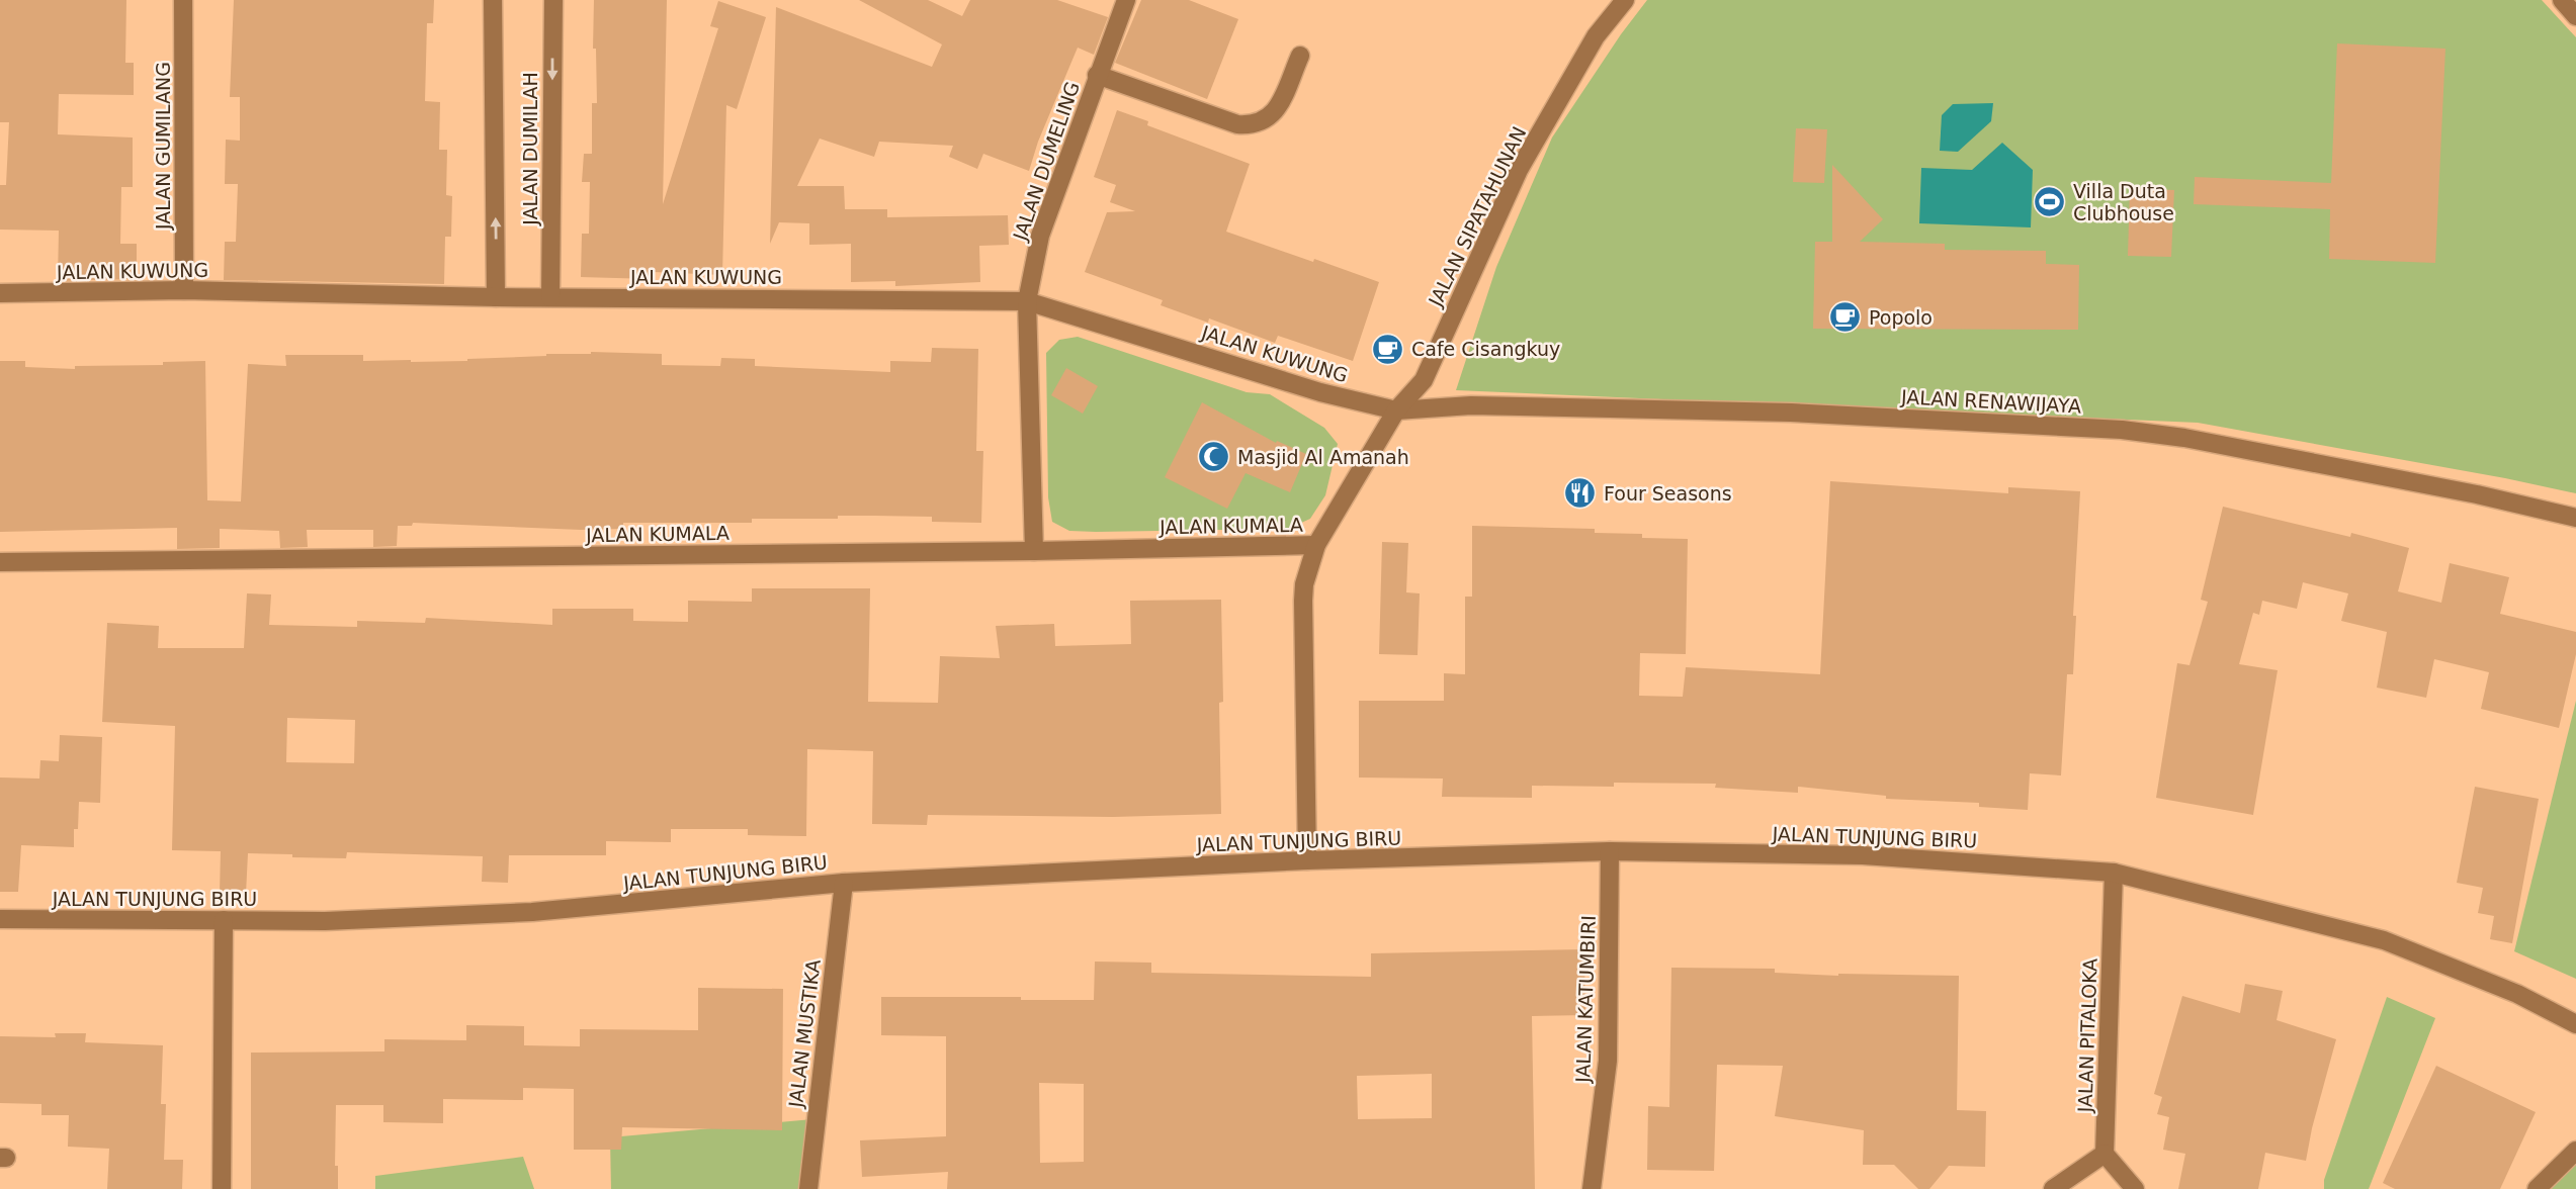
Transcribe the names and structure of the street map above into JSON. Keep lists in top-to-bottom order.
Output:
{
  "streets": {
    "street": [
      "JALAN GUMILANG",
      "JALAN DUMILAH",
      "JALAN DUMELING",
      "JALAN SIPATAHUNAN",
      "JALAN KUWUNG",
      "JALAN RENAWIJAYA",
      "JALAN KUMALA",
      "JALAN TUNJUNG BIRU",
      "JALAN KATUMBIRI",
      "JALAN MUSTIKA",
      "JALAN PITALOKA"
    ]
  },
  "crossings": [
    ["JALAN GUMILANG", "JALAN KUWUNG"],
    ["JALAN DUMILAH", "JALAN KUWUNG"],
    ["JALAN DUMELING", "JALAN KUWUNG"],
    ["JALAN DUMELING", "JALAN KUMALA"],
    ["JALAN SIPATAHUNAN", "JALAN KUWUNG"],
    ["JALAN SIPATAHUNAN", "JALAN RENAWIJAYA"],
    ["JALAN SIPATAHUNAN", "JALAN KUMALA"],
    ["JALAN SIPATAHUNAN", "JALAN TUNJUNG BIRU"],
    ["JALAN KUWUNG", "JALAN RENAWIJAYA"],
    ["JALAN TUNJUNG BIRU", "JALAN KATUMBIRI"],
    ["JALAN TUNJUNG BIRU", "JALAN MUSTIKA"],
    ["JALAN TUNJUNG BIRU", "JALAN PITALOKA"]
  ],
  "places": {
    "sports": ["Villa Duta Clubhouse"],
    "cafe": ["Popolo", "Cafe Cisangkuy"],
    "mosque": ["Masjid Al Amanah"],
    "restaurant": ["Four Seasons"]
  }
}
